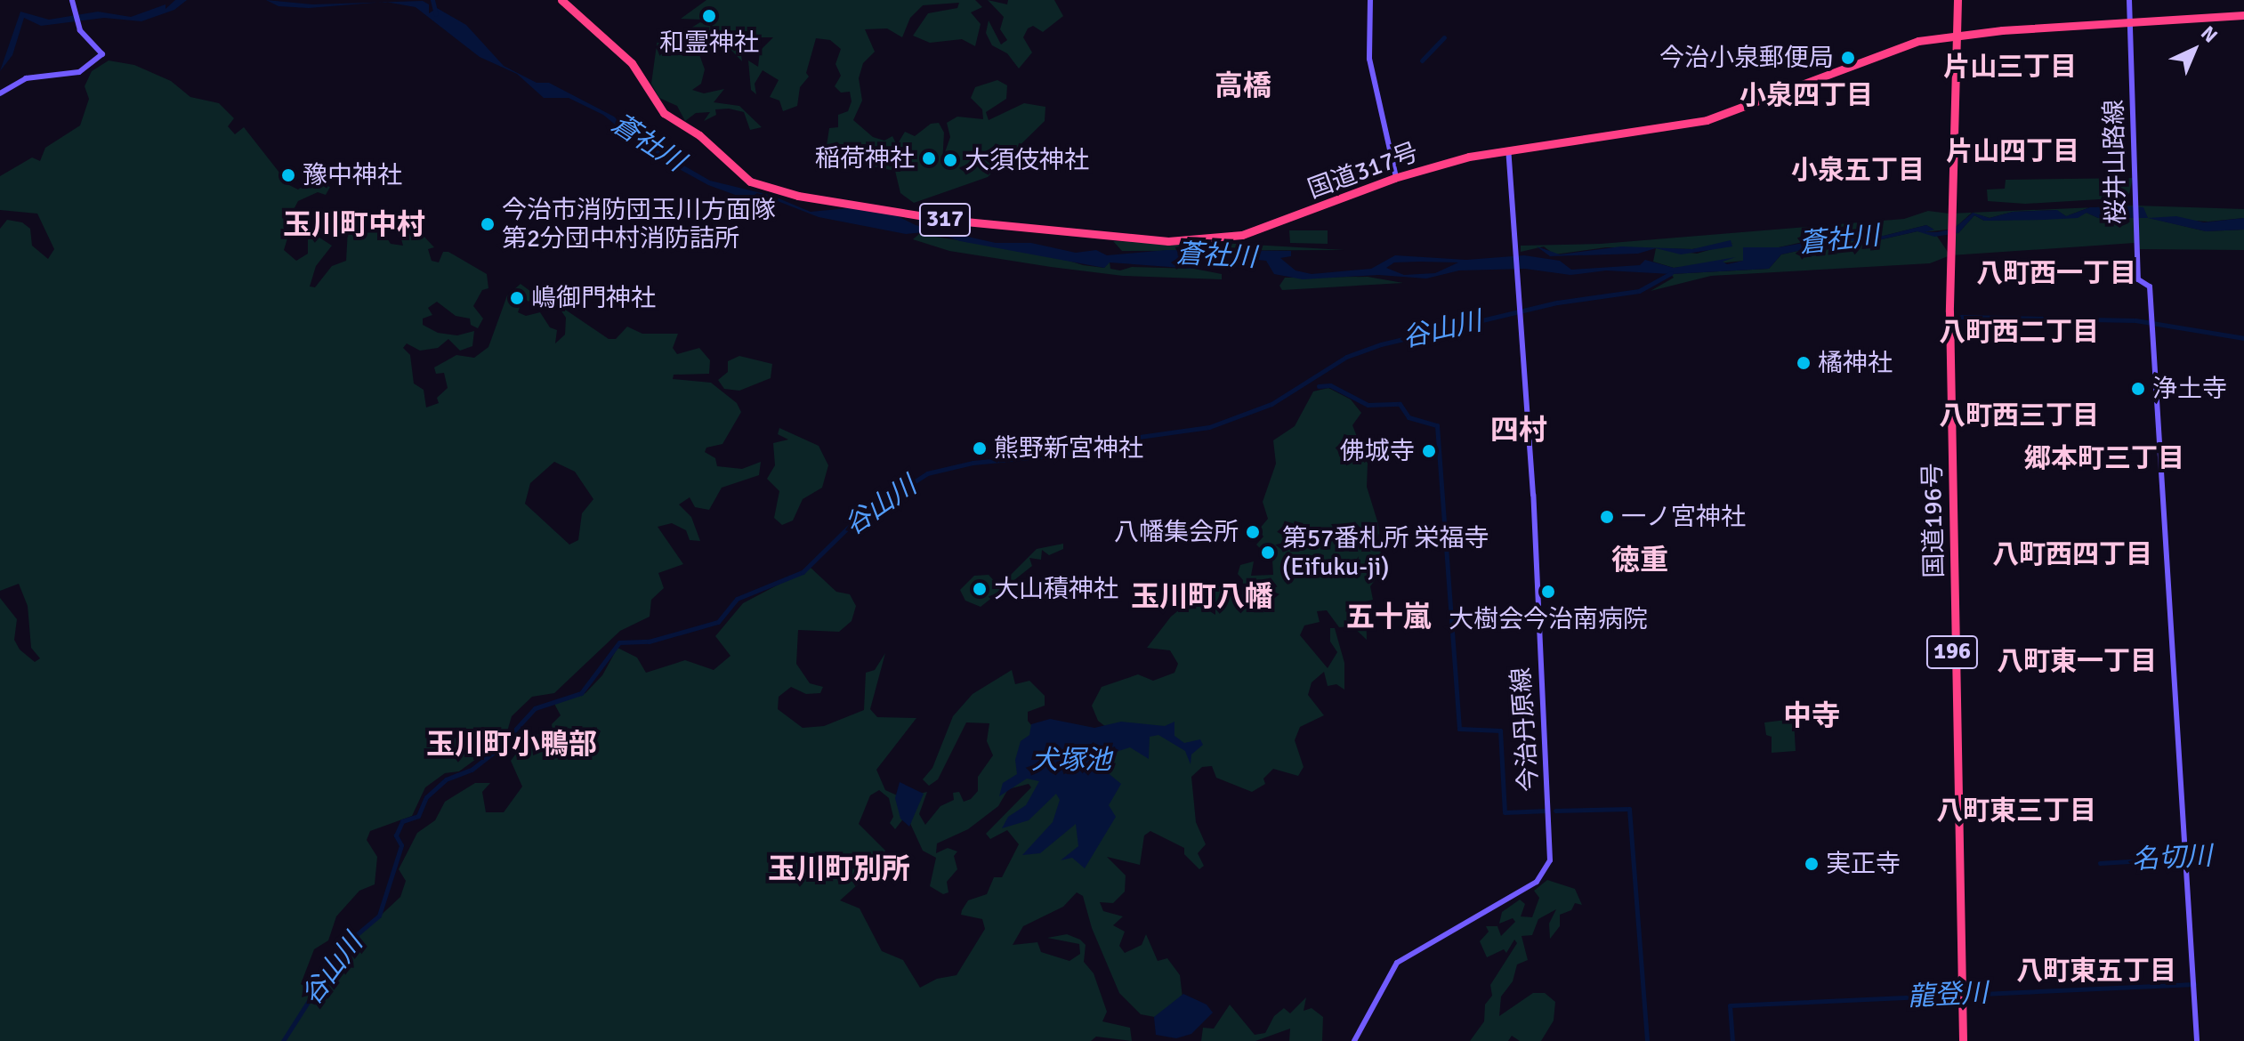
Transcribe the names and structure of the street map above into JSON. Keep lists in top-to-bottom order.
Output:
{
  "streets": {
    "highway": [
      "国道317号",
      "317",
      "国道196号",
      "196"
    ],
    "main road": ["桜井山路線", "今治丹原線"]
  },
  "crossings": [
    ["桜井山路線", "国道317号"],
    ["国道317号", "国道196号"],
    ["国道317号", "今治丹原線"]
  ],
  "districts": [
    "片山三丁目",
    "高橋",
    "小泉四丁目",
    "片山四丁目",
    "小泉五丁目",
    "玉川町中村",
    "八町西一丁目",
    "八町西二丁目",
    "八町西三丁目",
    "四村",
    "郷本町三丁目",
    "八町西四丁目",
    "徳重",
    "玉川町八幡",
    "五十嵐",
    "八町東一丁目",
    "中寺",
    "玉川町小鴨部",
    "八町東三丁目",
    "玉川町別所",
    "八町東五丁目"
  ],
  "water": [
    "蒼社川",
    "谷山川",
    "犬塚池",
    "名切川",
    "龍登川"
  ],
  "places": [
    "和霊神社",
    "今治小泉郵便局",
    "稲荷神社",
    "大須伎神社",
    "豫中神社",
    "今治市消防団玉川方面隊 第2分団中村消防詰所",
    "嶋御門神社",
    "橘神社",
    "浄土寺",
    "熊野新宮神社",
    "佛城寺",
    "一ノ宮神社",
    "八幡集会所",
    "第57番札所 栄福寺 (Eifuku-ji)",
    "大山積神社",
    "大樹会今治南病院",
    "実正寺"
  ],
  "north": "top right"
}
